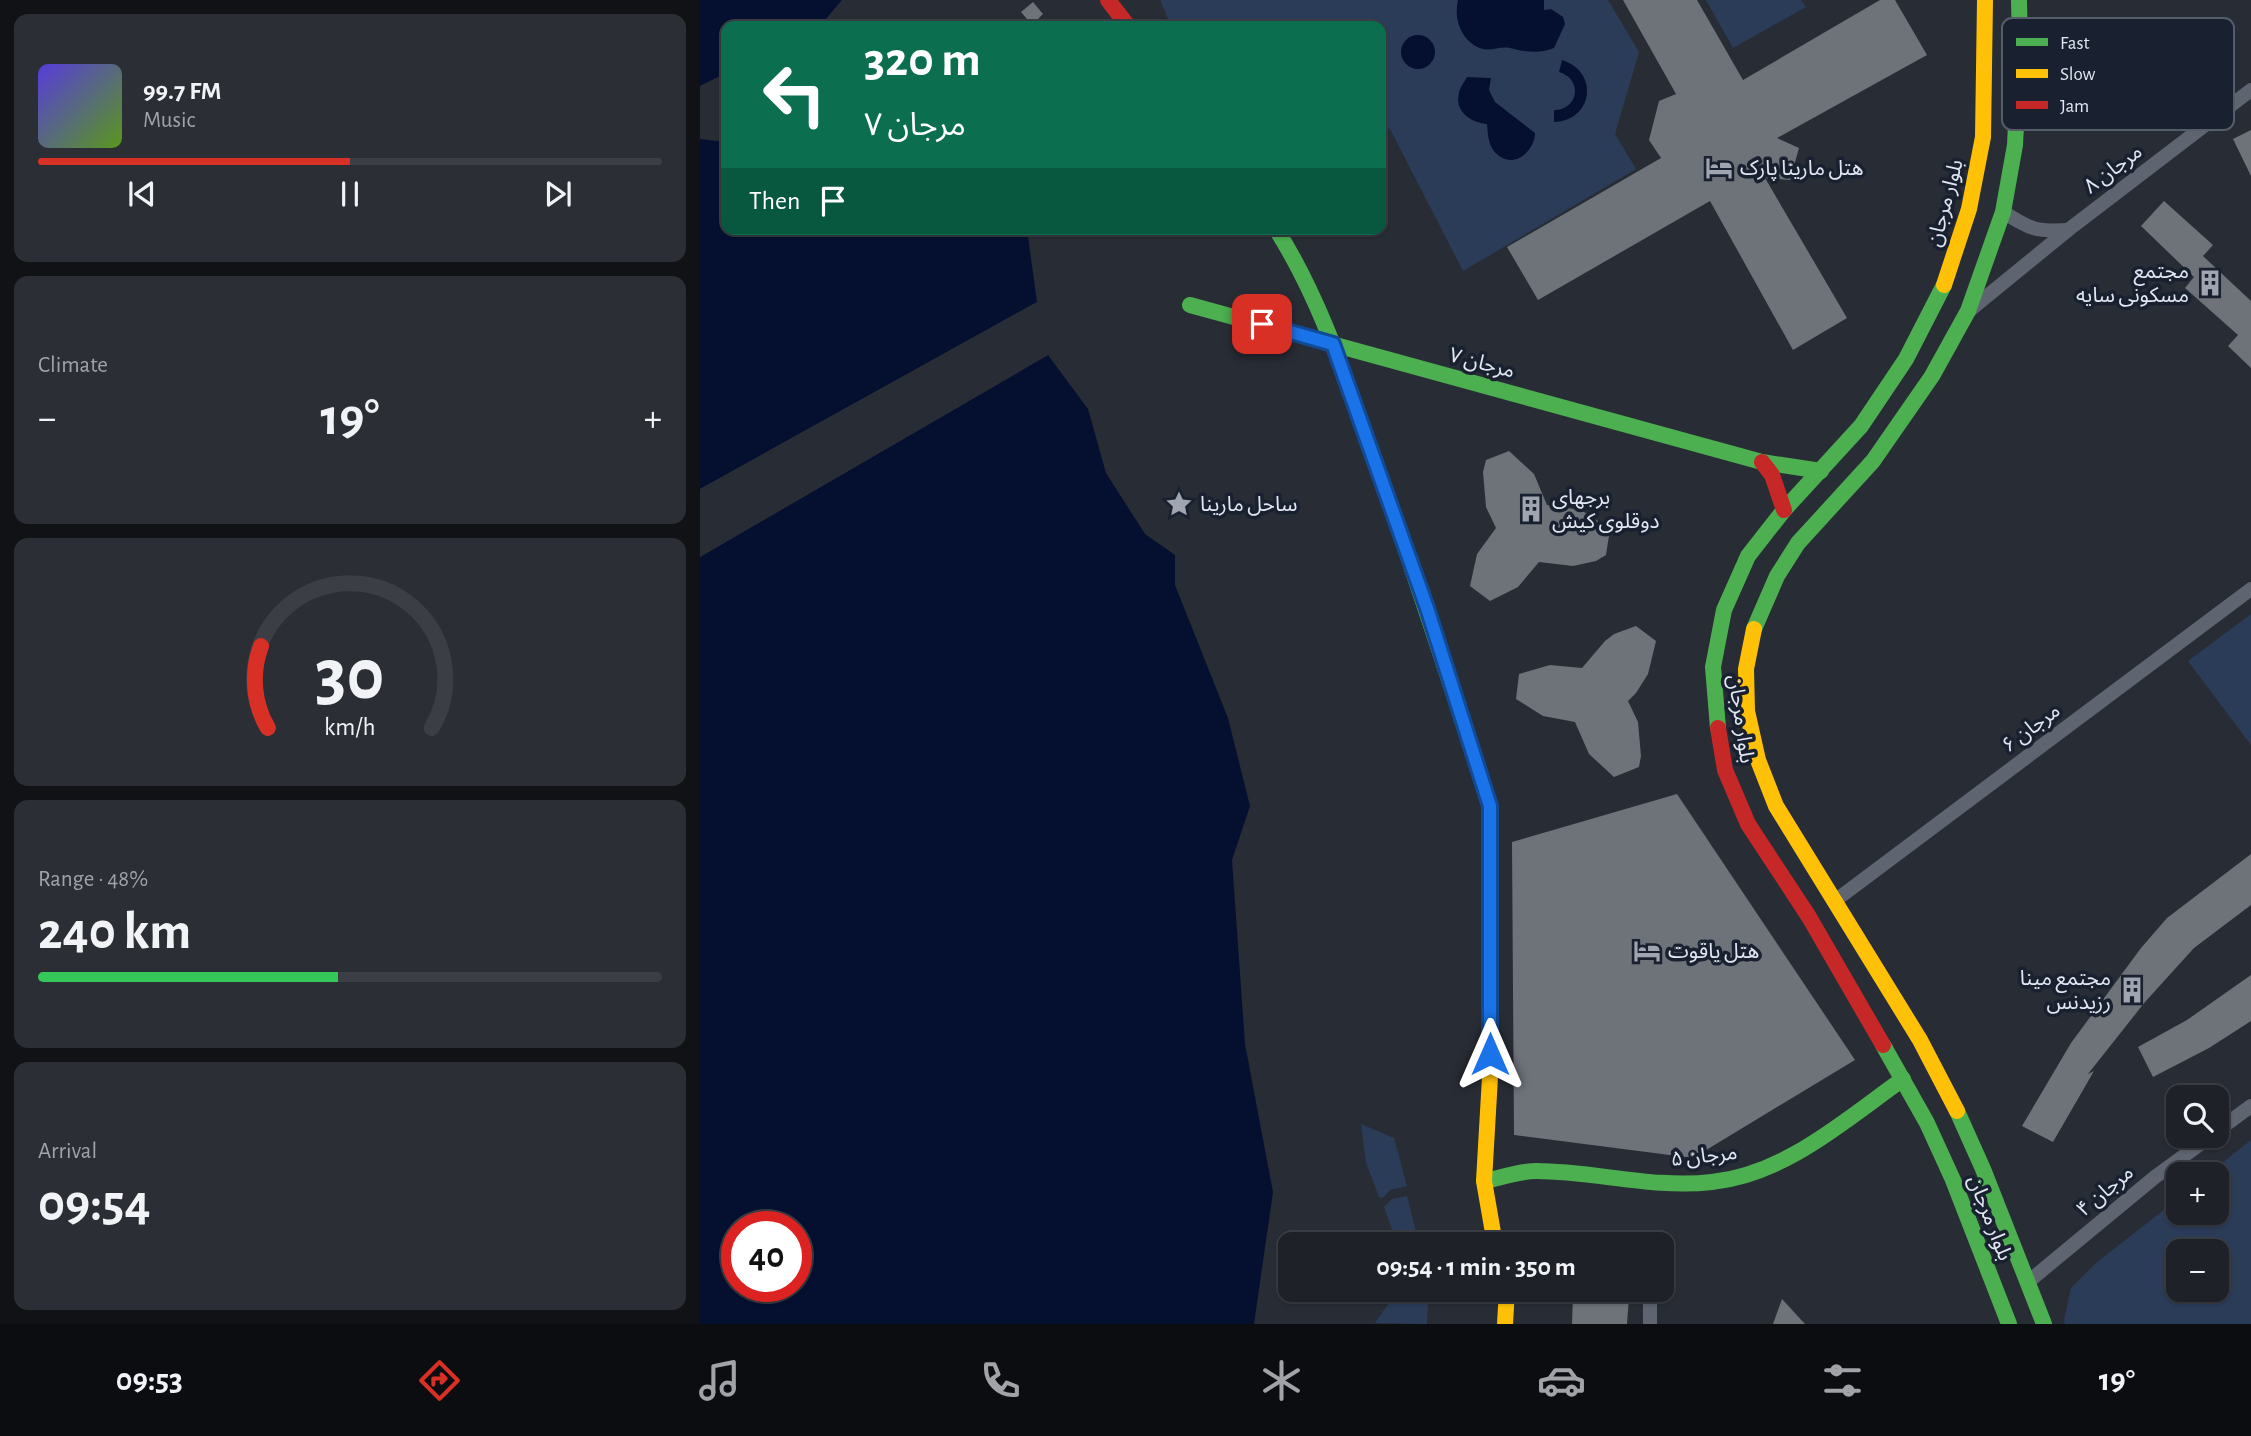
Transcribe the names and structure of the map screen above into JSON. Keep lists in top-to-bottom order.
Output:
{
  "streets": {
    "main road": ["بلوار مرجان", "مرجان ۷", "مرجان ۵"],
    "street": ["مرجان ۸", "مرجان ۶", "مرجان ۴"]
  },
  "crossings": [
    ["مرجان ۸", "بلوار مرجان"],
    ["بلوار مرجان", "مرجان ۷"],
    ["بلوار مرجان", "مرجان ۶"],
    ["بلوار مرجان", "مرجان ۵"],
    ["بلوار مرجان", "مرجان ۴"]
  ],
  "places": {
    "hotel": ["هتل مارینا پارک", "هتل یاقوت"],
    "building": ["مجتمع مسکونی سایه", "برجهای دوقلوی کیش", "مجتمع مینا رزیدنس"],
    "place": ["ساحل مارینا"]
  },
  "legend": ["Fast", "Slow", "Jam"],
  "page": {
    "turn": ["320 m", "مرجان ۷"],
    "song": ["99.7 FM", "Music"],
    "then": "Then",
    "tile": [
      "Climate",
      ["Range · 48%", "240 km"],
      ["Arrival", "09:54"]
    ],
    "heat": ["−", "19°", "+"],
    "map_buttons": ["+", "−"],
    "limit": "40",
    "trip": "09:54 · 1 min · 350 m",
    "tabs": ["09:53", "19°"],
    "gauge": ["30", "km/h"]
  }
}
